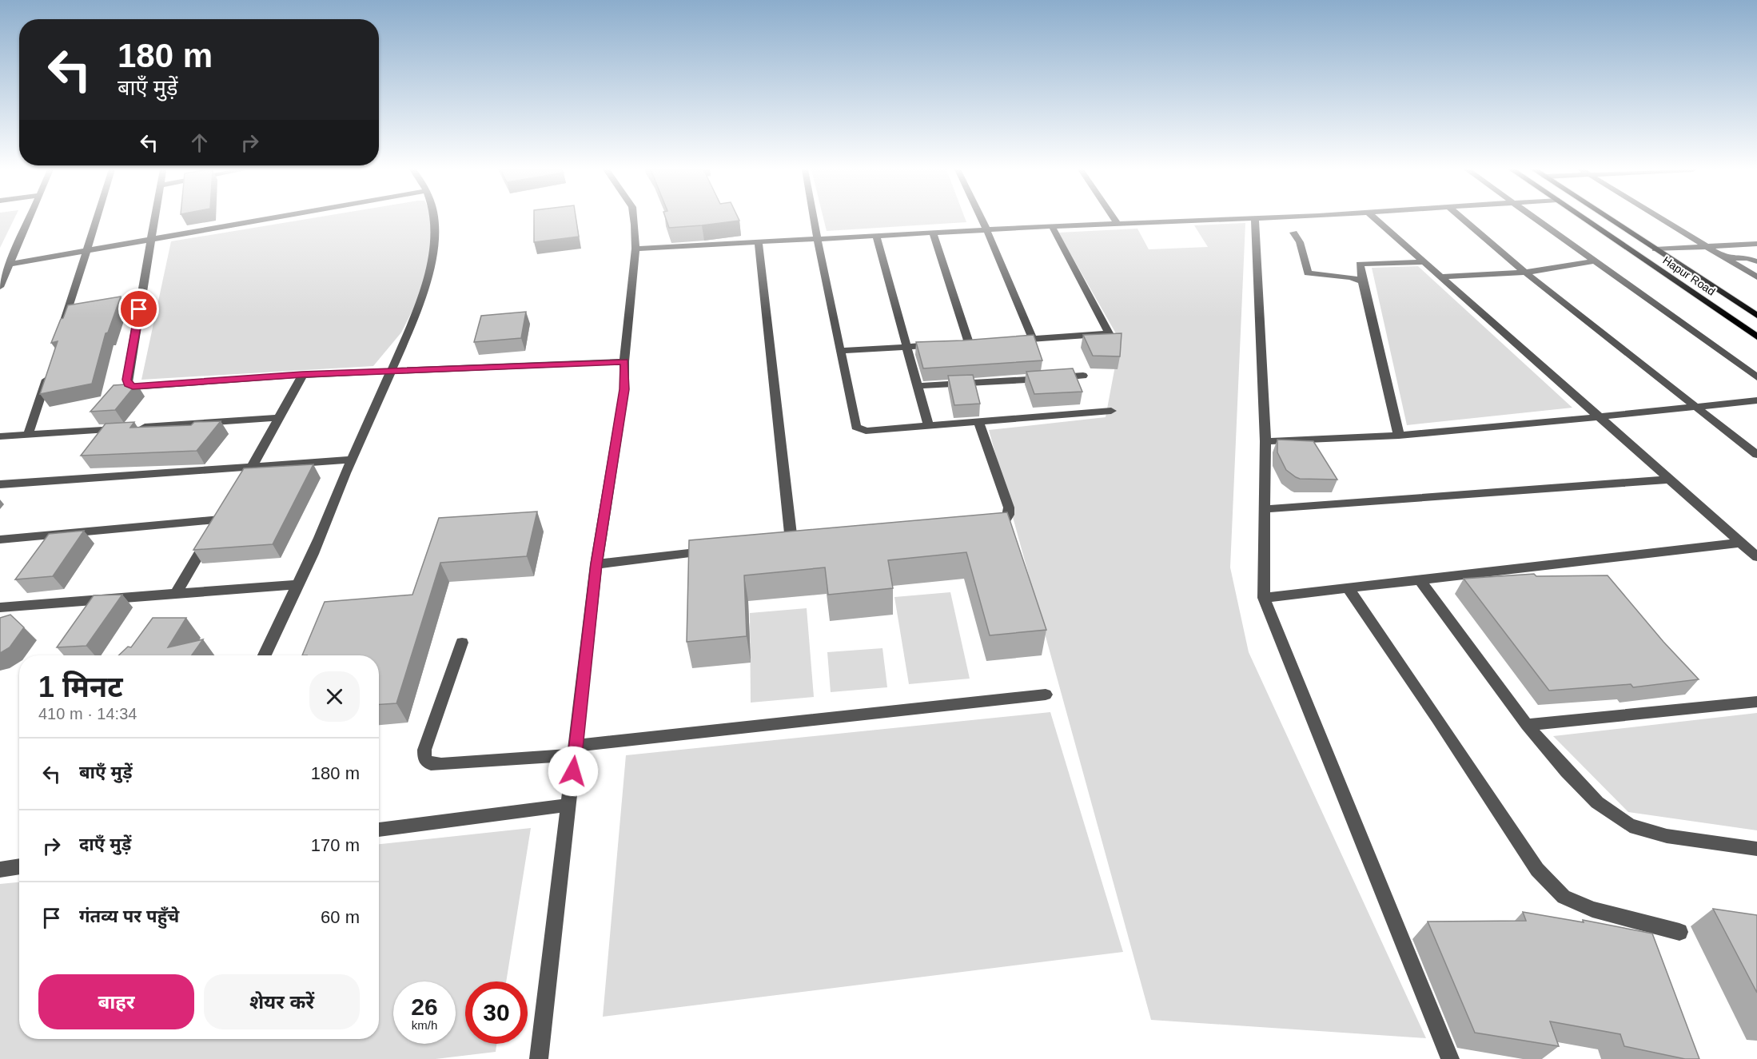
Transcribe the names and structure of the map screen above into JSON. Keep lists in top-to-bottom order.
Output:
{
  "streets": {
    "main road": ["Hapur Road"]
  },
  "page": {
    "turn": ["180 m", "बाएँ मुड़ें"],
    "heading": ["1 मिनट", "410 m · 14:34"],
    "list": [
      {
        "name": "बाएँ मुड़ें",
        "value": "180 m"
      },
      {
        "name": "दाएँ मुड़ें",
        "value": "170 m"
      },
      {
        "name": "गंतव्य पर पहुँचे",
        "value": "60 m"
      }
    ],
    "buttons": ["बाहर", "शेयर करें"],
    "speed": "26 km/h",
    "limit": "30"
  }
}
